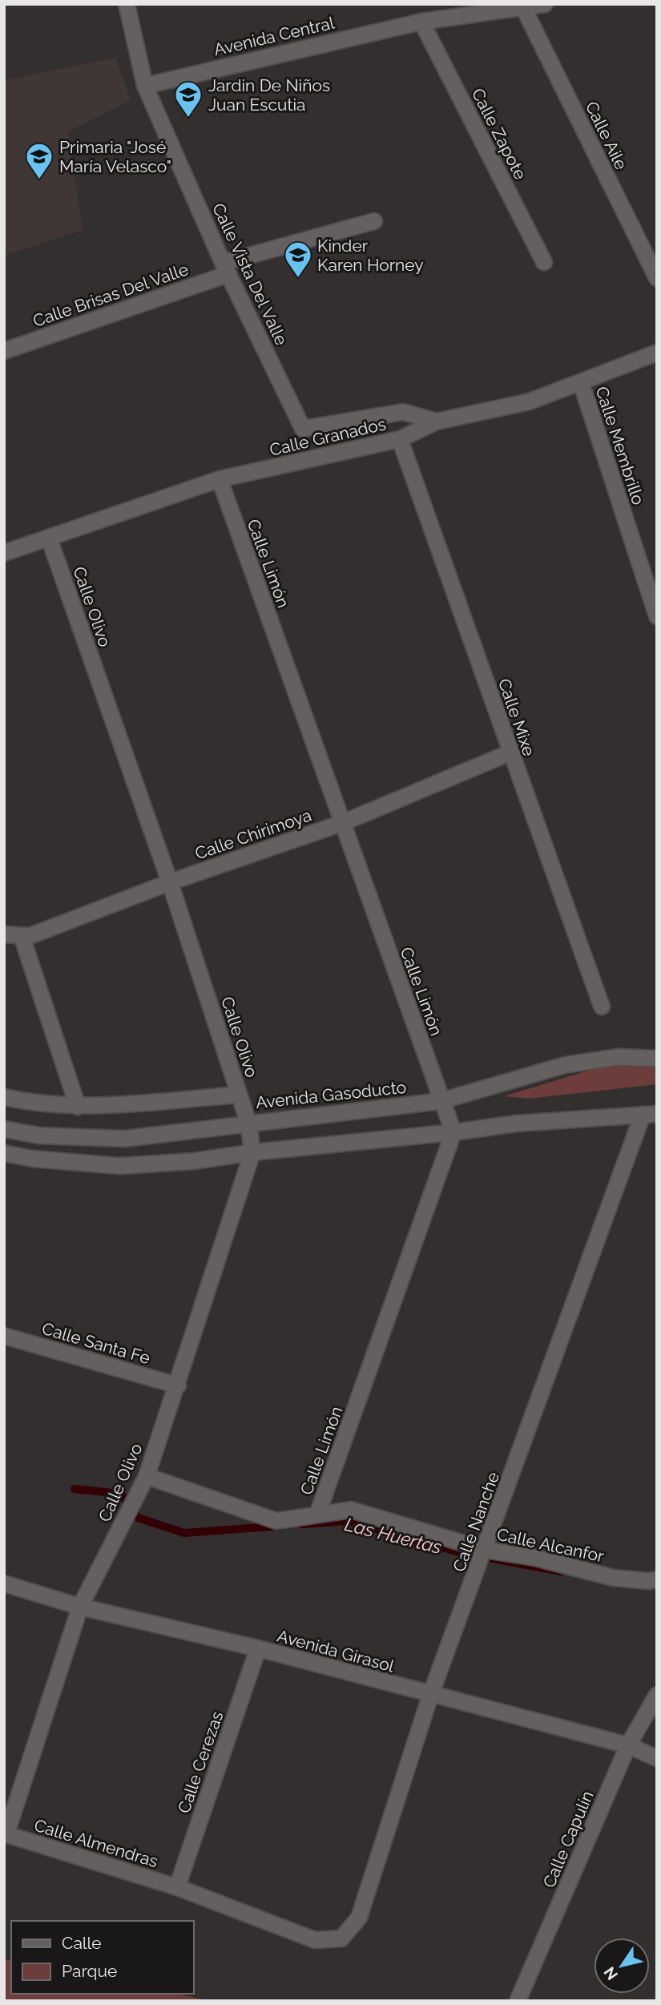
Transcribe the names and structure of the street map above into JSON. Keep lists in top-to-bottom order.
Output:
{
  "streets": {
    "street": [
      "Avenida Central",
      "Calle Zapote",
      "Calle Aile",
      "Calle Vista Del Valle",
      "Calle Brisas Del Valle",
      "Calle Granados",
      "Calle Membrillo",
      "Calle Limón",
      "Calle Olivo",
      "Calle Mixe",
      "Calle Chirimoya",
      "Avenida Gasoducto",
      "Calle Santa Fe",
      "Calle Nanche",
      "Calle Alcanfor",
      "Avenida Girasol",
      "Calle Cerezas",
      "Calle Capulín",
      "Calle Almendras"
    ]
  },
  "crossings": [
    ["Avenida Central", "Calle Zapote"],
    ["Avenida Central", "Calle Aile"],
    ["Avenida Central", "Calle Vista Del Valle"],
    ["Calle Vista Del Valle", "Calle Brisas Del Valle"],
    ["Calle Vista Del Valle", "Calle Granados"],
    ["Calle Granados", "Calle Membrillo"],
    ["Calle Granados", "Calle Limón"],
    ["Calle Granados", "Calle Olivo"],
    ["Calle Granados", "Calle Mixe"],
    ["Calle Limón", "Calle Chirimoya"],
    ["Calle Limón", "Avenida Gasoducto"],
    ["Calle Limón", "Calle Alcanfor"],
    ["Calle Olivo", "Calle Chirimoya"],
    ["Calle Olivo", "Avenida Gasoducto"],
    ["Calle Olivo", "Calle Santa Fe"],
    ["Calle Olivo", "Calle Alcanfor"],
    ["Calle Olivo", "Avenida Girasol"],
    ["Calle Olivo", "Calle Almendras"],
    ["Calle Mixe", "Calle Chirimoya"],
    ["Calle Nanche", "Calle Alcanfor"],
    ["Calle Nanche", "Avenida Girasol"],
    ["Calle Nanche", "Calle Almendras"],
    ["Avenida Girasol", "Calle Cerezas"],
    ["Avenida Girasol", "Calle Capulín"],
    ["Calle Cerezas", "Calle Almendras"]
  ],
  "water": ["Las Huertas"],
  "places": {
    "school or university": ["Jardin De Niños Juan Escutia", "Primaria \"José María Velasco\"", "Kinder Karen Horney"]
  },
  "legend": ["Calle", "Parque"],
  "north": "bottom left"
}
